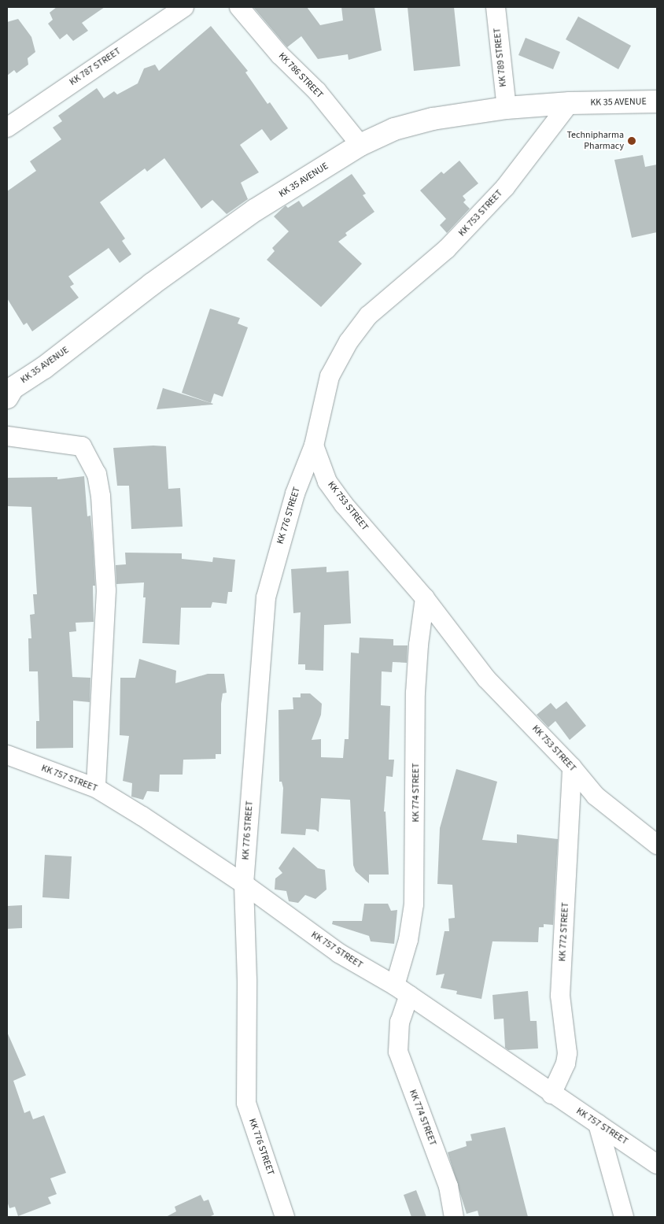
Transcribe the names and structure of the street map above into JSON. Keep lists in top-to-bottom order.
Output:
{
  "streets": {
    "main road": ["KK 35 AVENUE"],
    "street": [
      "KK 789 STREET",
      "KK 787 STREET",
      "KK 786 STREET",
      "KK 753 STREET",
      "KK 776 STREET",
      "KK 757 STREET",
      "KK 774 STREET",
      "KK 772 STREET"
    ]
  },
  "crossings": [
    ["KK 789 STREET", "KK 35 AVENUE"],
    ["KK 786 STREET", "KK 35 AVENUE"],
    ["KK 35 AVENUE", "KK 753 STREET"],
    ["KK 753 STREET", "KK 776 STREET"],
    ["KK 753 STREET", "KK 774 STREET"],
    ["KK 753 STREET", "KK 772 STREET"],
    ["KK 776 STREET", "KK 757 STREET"],
    ["KK 757 STREET", "KK 774 STREET"],
    ["KK 757 STREET", "KK 772 STREET"]
  ],
  "places": ["Technipharma Pharmacy"]
}
